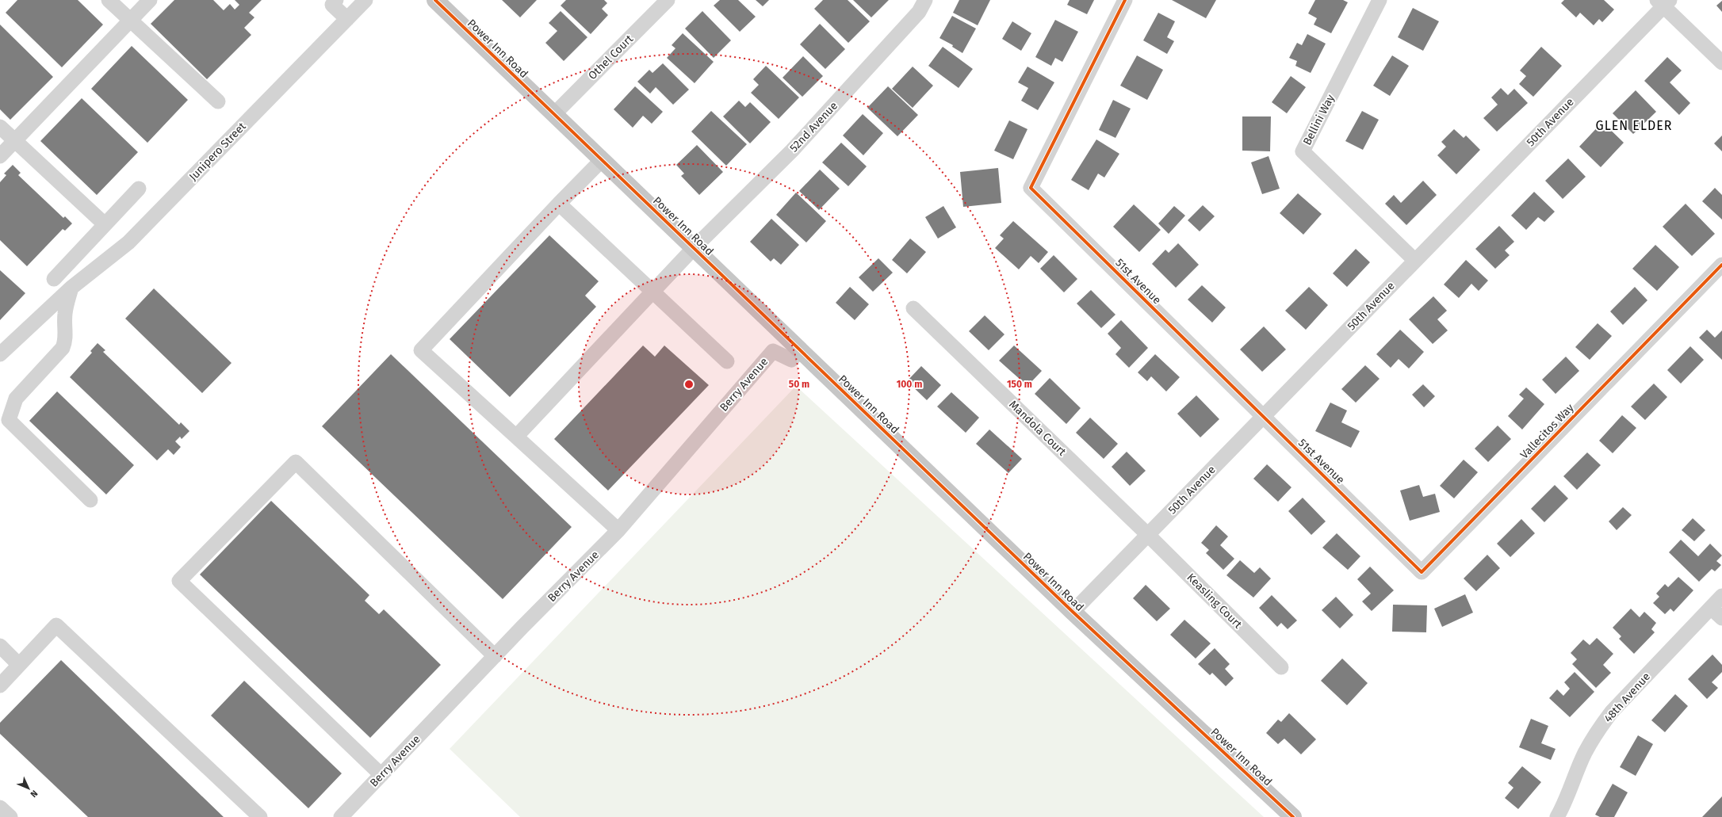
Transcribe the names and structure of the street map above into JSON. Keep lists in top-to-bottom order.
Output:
{
  "streets": {
    "main road": ["Power Inn Road"],
    "street": [
      "Othel Court",
      "Bellini Way",
      "50th Avenue",
      "52nd Avenue",
      "Junipero Street",
      "51st Avenue",
      "Berry Avenue",
      "Mandola Court",
      "Vallecitos Way",
      "Keasling Court",
      "48th Avenue"
    ]
  },
  "crossings": [
    ["Power Inn Road", "Othel Court"],
    ["Power Inn Road", "50th Avenue"],
    ["Power Inn Road", "52nd Avenue"],
    ["Power Inn Road", "Berry Avenue"],
    ["Bellini Way", "50th Avenue"],
    ["50th Avenue", "51st Avenue"],
    ["50th Avenue", "Mandola Court"],
    ["50th Avenue", "Keasling Court"],
    ["51st Avenue", "Vallecitos Way"],
    ["Mandola Court", "Keasling Court"]
  ],
  "districts": ["GLEN ELDER"],
  "north": "bottom right",
  "rings": ["50 m", "100 m", "150 m"]
}
